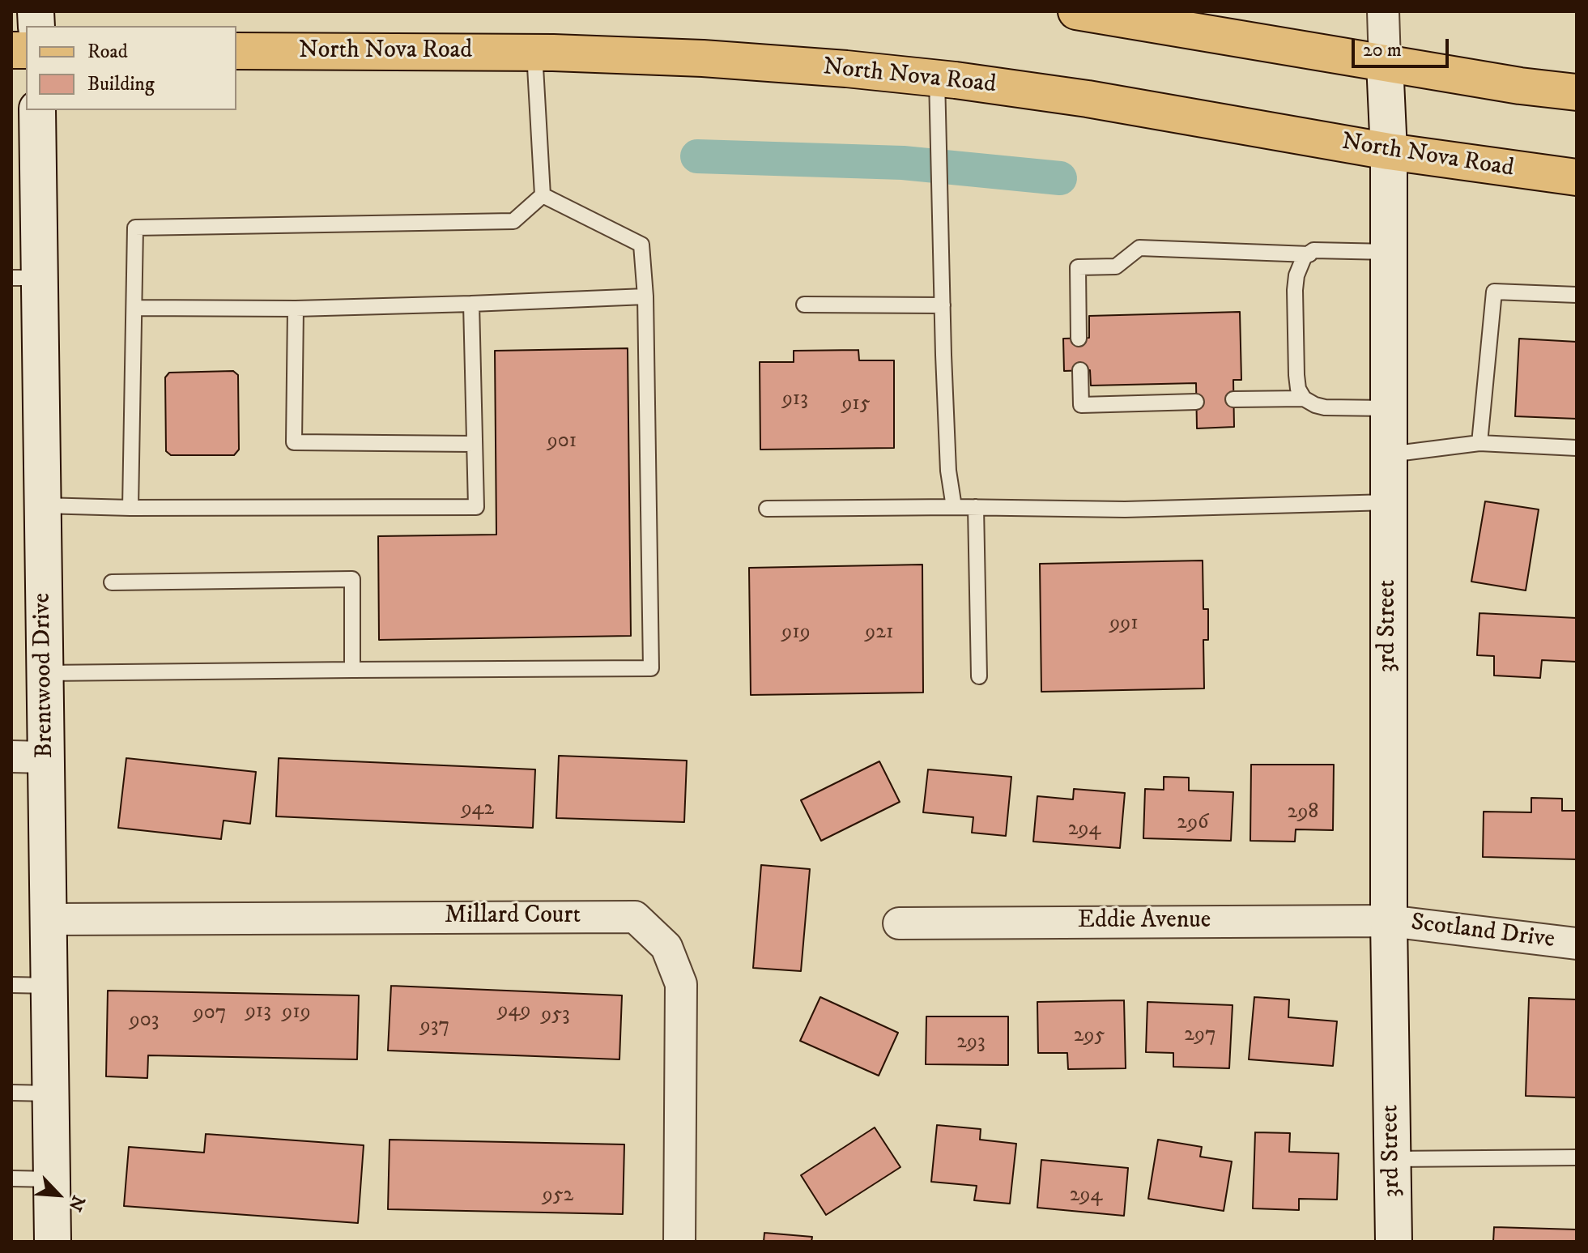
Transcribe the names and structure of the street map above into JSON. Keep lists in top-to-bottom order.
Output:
{
  "streets": {
    "main road": ["North Nova Road"],
    "street": [
      "3rd Street",
      "Brentwood Drive",
      "Millard Court",
      "Eddie Avenue",
      "Scotland Drive"
    ]
  },
  "crossings": [
    ["North Nova Road", "3rd Street"],
    ["3rd Street", "Eddie Avenue"],
    ["3rd Street", "Scotland Drive"],
    ["Brentwood Drive", "Millard Court"],
    ["Eddie Avenue", "Scotland Drive"]
  ],
  "house_numbers": [
    "913",
    "915",
    "901",
    "991",
    "919",
    "921",
    "942",
    "298",
    "296",
    "294",
    "949",
    "913",
    "919",
    "907",
    "953",
    "903",
    "937",
    "297",
    "295",
    "293",
    "952",
    "294"
  ],
  "legend": ["Road", "Building"],
  "scale_bar": "20 m",
  "north": "bottom right"
}
